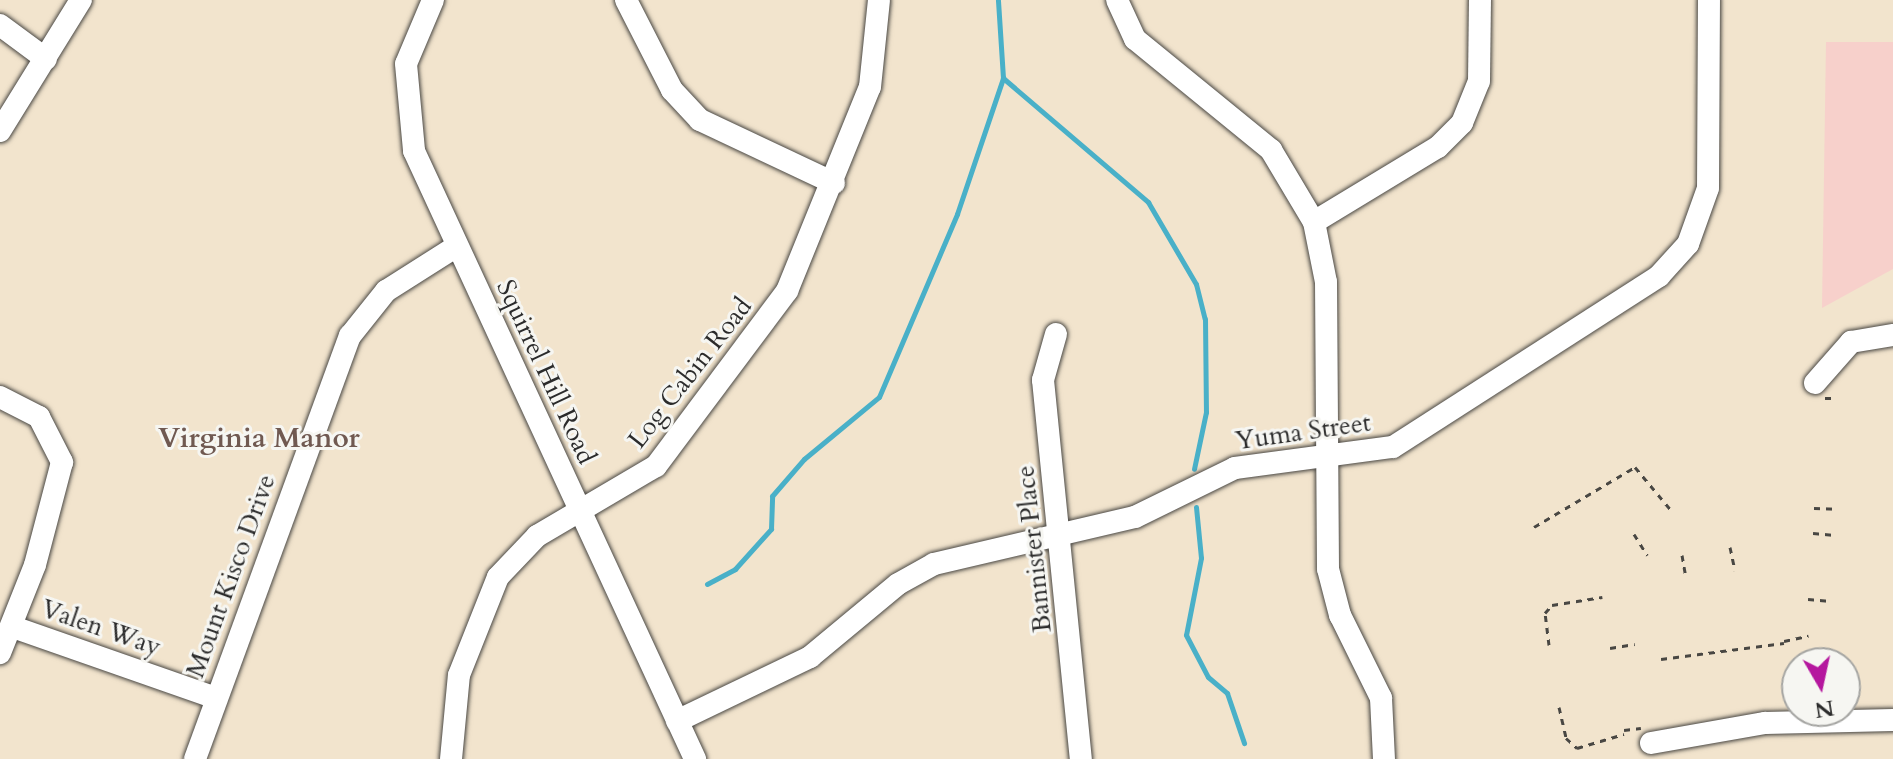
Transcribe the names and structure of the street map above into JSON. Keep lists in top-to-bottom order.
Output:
{
  "streets": {
    "street": [
      "Squirrel Hill Road",
      "Log Cabin Road",
      "Yuma Street",
      "Bannister Place",
      "Mount Kisco Drive",
      "Valen Way"
    ]
  },
  "crossings": [
    ["Squirrel Hill Road", "Log Cabin Road"],
    ["Squirrel Hill Road", "Yuma Street"],
    ["Squirrel Hill Road", "Mount Kisco Drive"],
    ["Yuma Street", "Bannister Place"],
    ["Mount Kisco Drive", "Valen Way"]
  ],
  "districts": ["Virginia Manor"],
  "north": "bottom"
}
